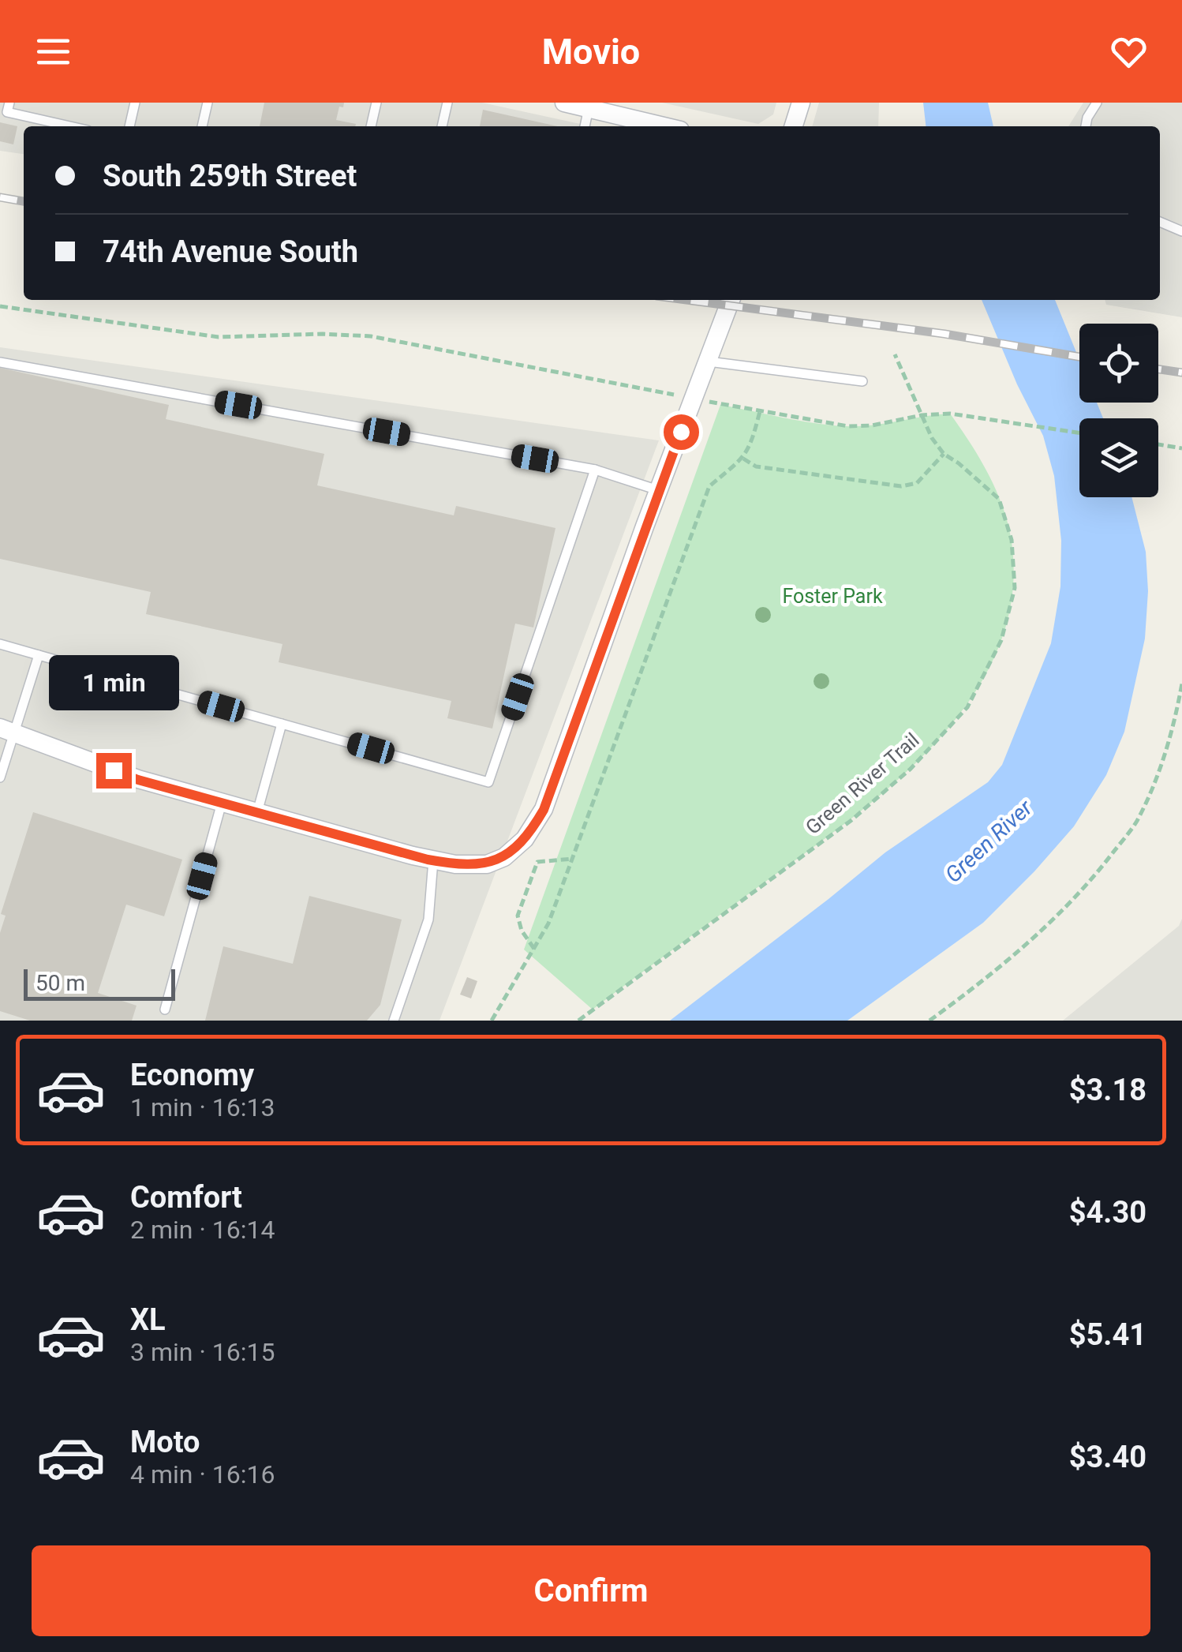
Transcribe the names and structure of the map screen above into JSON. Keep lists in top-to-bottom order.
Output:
{
  "streets": {
    "path": ["Green River Trail"]
  },
  "water": ["Green River"],
  "parks": ["Foster Park"],
  "scale_bar": "50 m",
  "page": {
    "header": "Movio",
    "banner": ["South 259th Street", "74th Avenue South"],
    "bubble": "1 min",
    "scale": "50 m",
    "list": [
      {
        "name": "Economy",
        "note": "1 min · 16:13",
        "value": "$3.18"
      },
      {
        "name": "Comfort",
        "note": "2 min · 16:14",
        "value": "$4.30"
      },
      {
        "name": "XL",
        "note": "3 min · 16:15",
        "value": "$5.41"
      },
      {
        "name": "Moto",
        "note": "4 min · 16:16",
        "value": "$3.40"
      }
    ],
    "buttons": "Confirm"
  }
}
